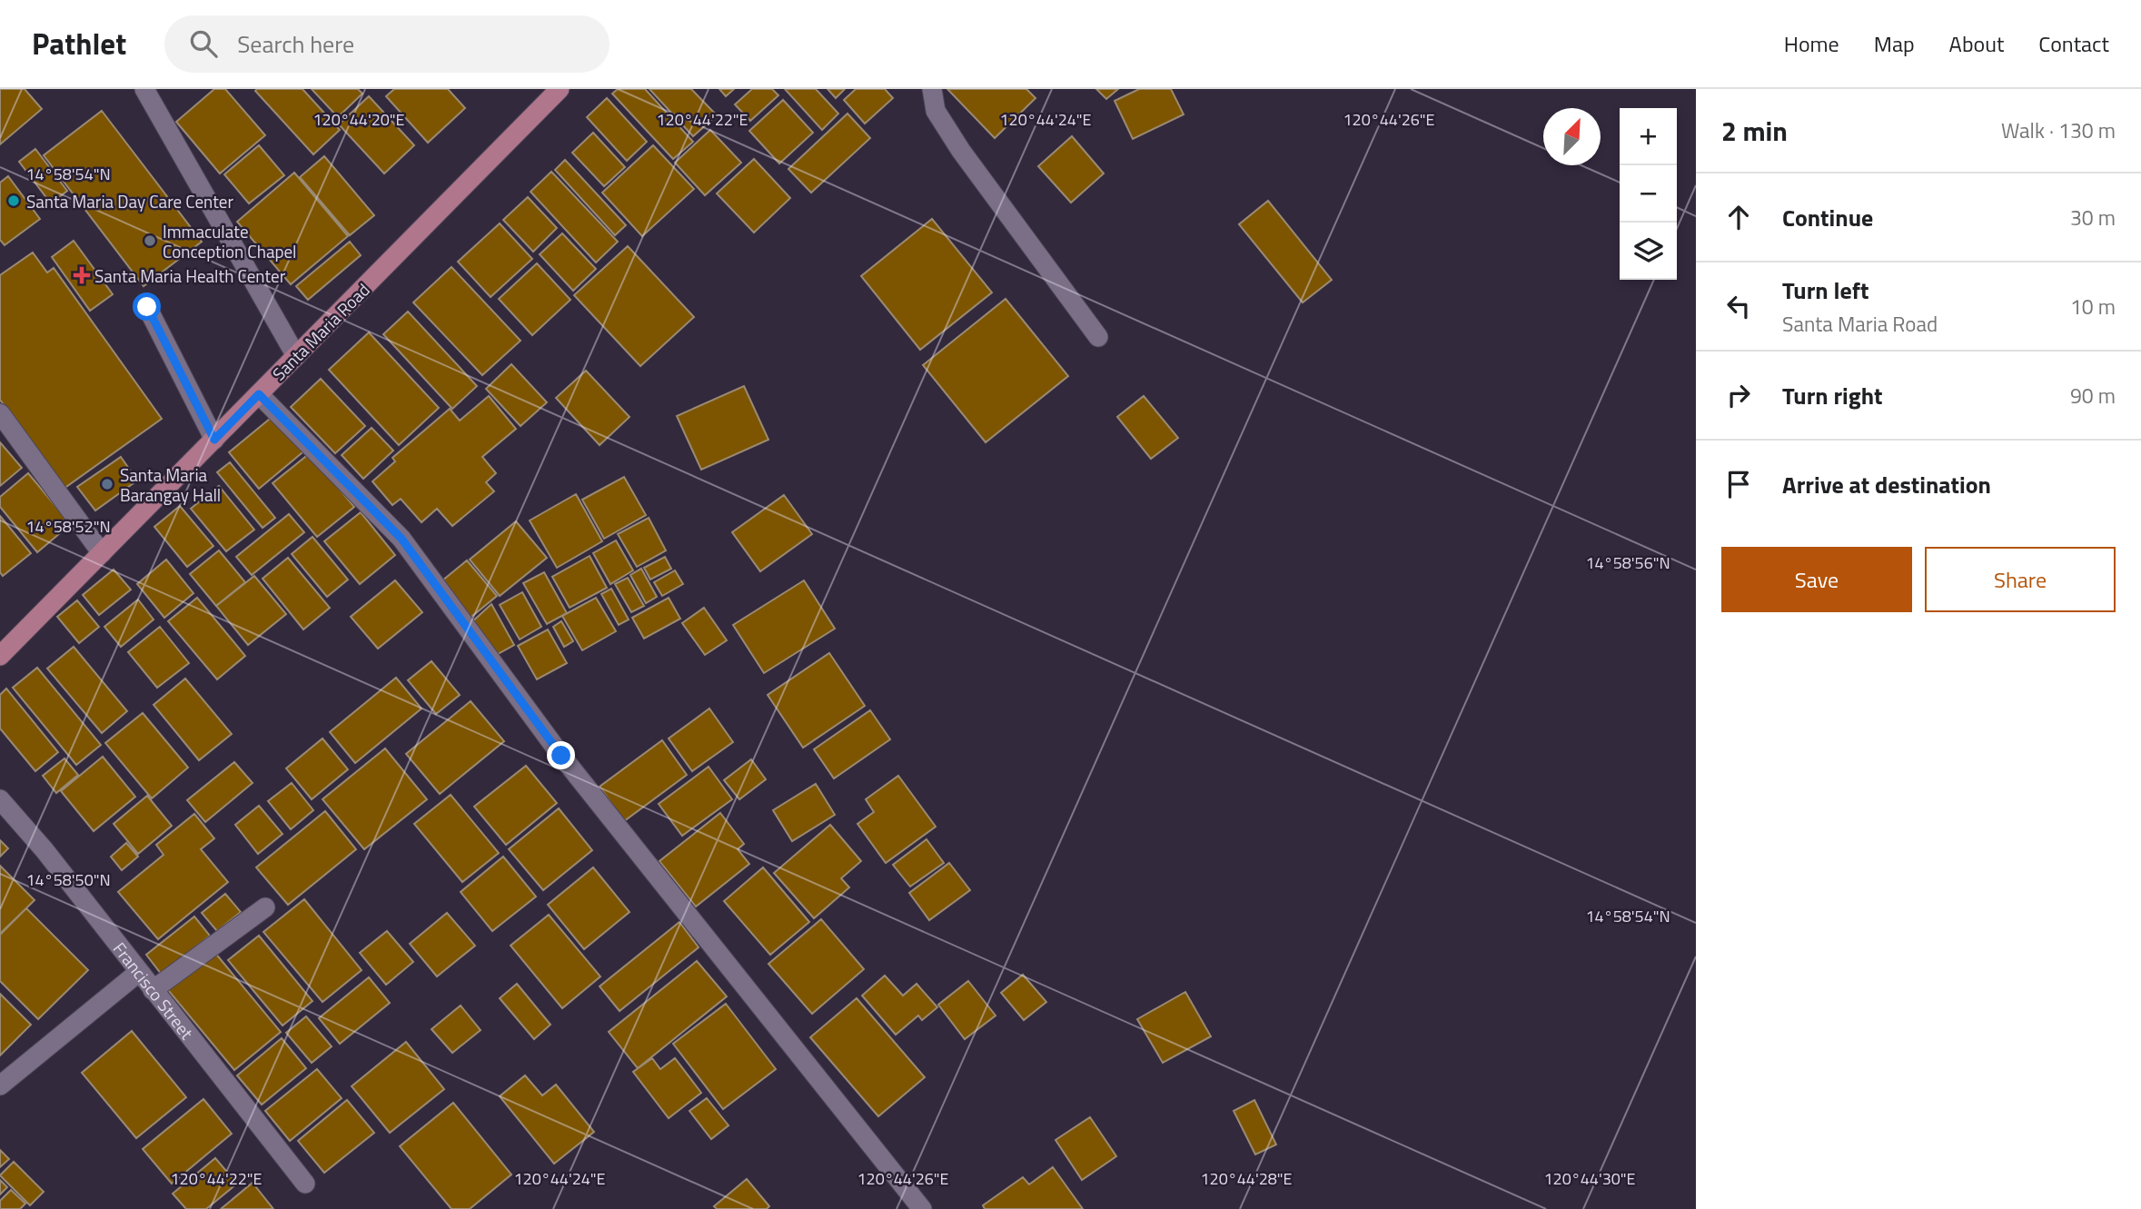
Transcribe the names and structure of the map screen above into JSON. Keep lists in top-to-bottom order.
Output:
{
  "streets": {
    "main road": ["Santa Maria Road"],
    "street": ["Francisco Street"]
  },
  "places": {
    "other": ["Santa Maria Day Care Center", "Immaculate Conception Chapel", "Santa Maria Barangay Hall"],
    "health": ["Santa Maria Health Center"]
  },
  "north": "top right",
  "page": {
    "header": "Pathlet",
    "search": "Search here",
    "nav": [
      "Home",
      "Map",
      "About",
      "Contact"
    ],
    "heading": ["2 min", "Walk · 130 m"],
    "map_buttons": ["+", "−"],
    "list": [
      ["Continue", "30 m"],
      ["Turn left", "Santa Maria Road", "10 m"],
      ["Turn right", "90 m"],
      "Arrive at destination"
    ],
    "buttons": ["Save", "Share"]
  },
  "coordinates": [
    "120°44'22\"E",
    "120°44'24\"E",
    "120°44'26\"E",
    "120°44'20\"E",
    "14°58'54\"N",
    "14°58'52\"N",
    "14°58'56\"N",
    "14°58'50\"N",
    "120°44'28\"E",
    "120°44'30\"E"
  ]
}
